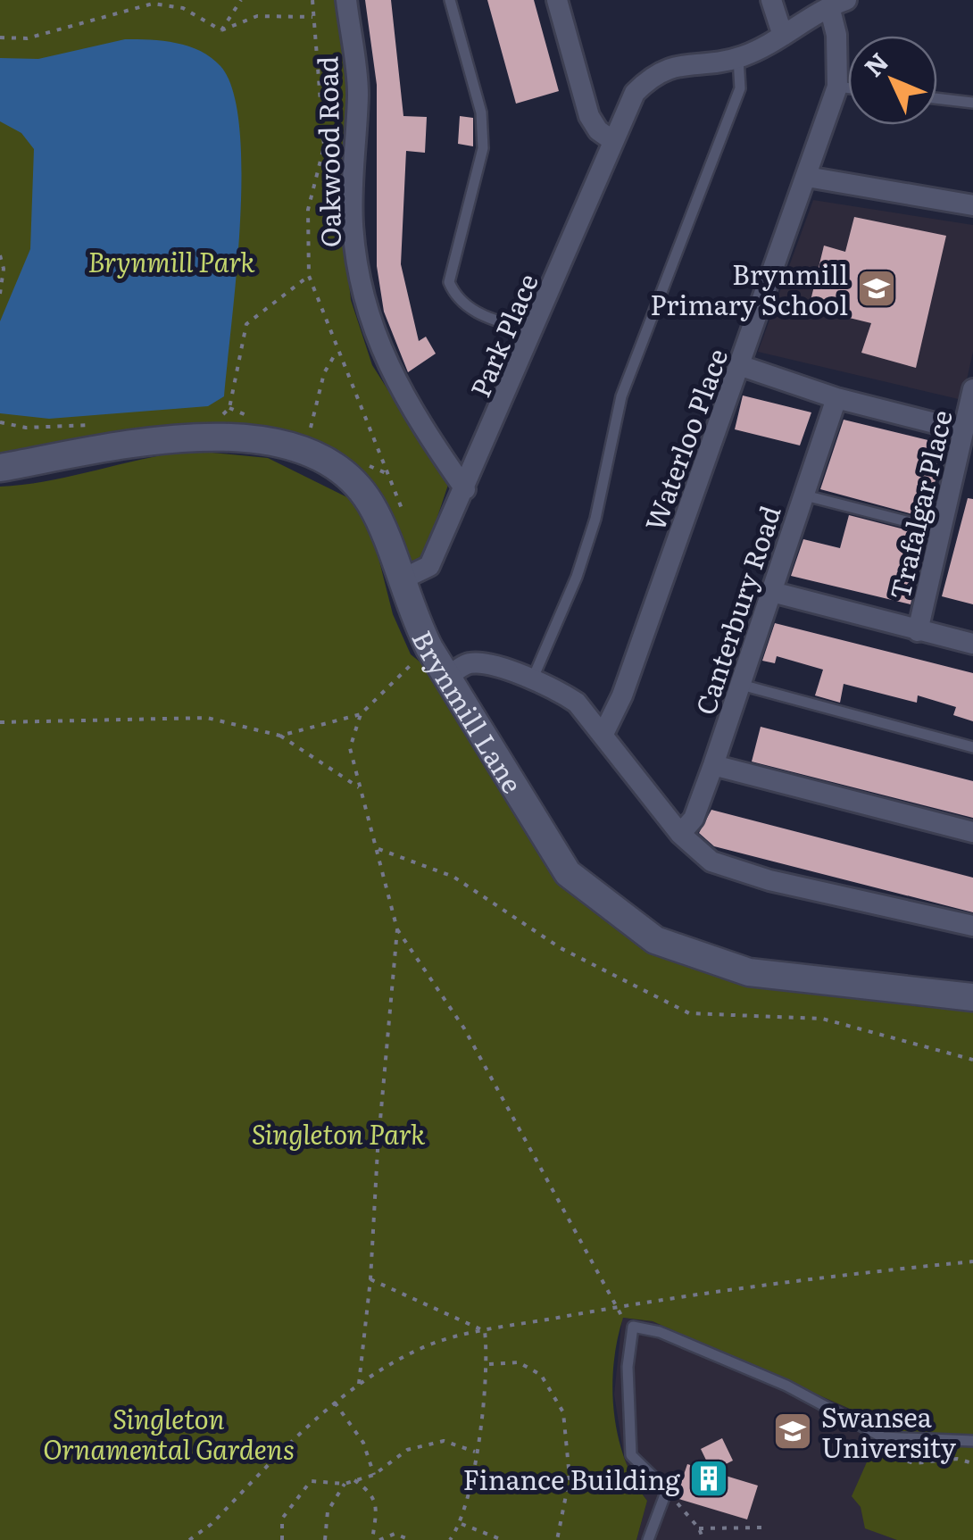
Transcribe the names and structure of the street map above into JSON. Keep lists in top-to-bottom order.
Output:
{
  "streets": {
    "street": [
      "Oakwood Road",
      "Park Place",
      "Waterloo Place",
      "Trafalgar Place",
      "Canterbury Road",
      "Brynmill Lane"
    ]
  },
  "crossings": [
    ["Oakwood Road", "Park Place"],
    ["Park Place", "Brynmill Lane"]
  ],
  "parks": ["Brynmill Park", "Singleton Park", "Singleton Ornamental Gardens"],
  "places": {
    "school or university": ["Brynmill Primary School", "Swansea University"],
    "building": ["Finance Building"]
  },
  "north": "top left"
}
